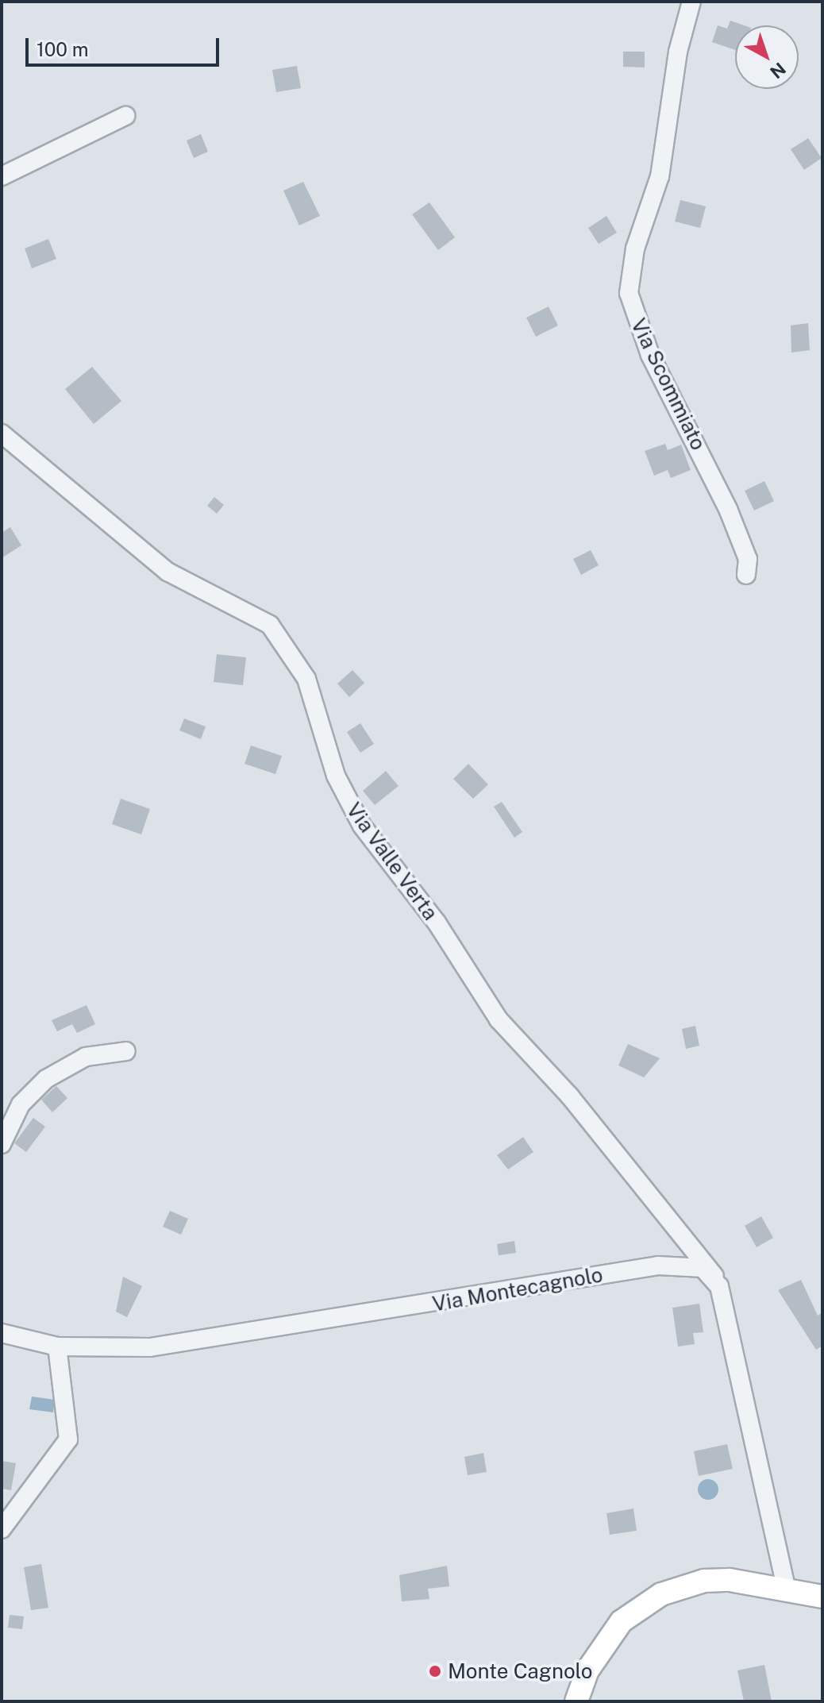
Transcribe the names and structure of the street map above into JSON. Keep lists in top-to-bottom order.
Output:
{
  "streets": {
    "street": ["Via Scommiato", "Via Valle Verta", "Via Montecagnolo"]
  },
  "crossings": [
    ["Via Valle Verta", "Via Montecagnolo"]
  ],
  "places": ["Monte Cagnolo"],
  "scale_bar": "100 m",
  "north": "bottom right"
}
